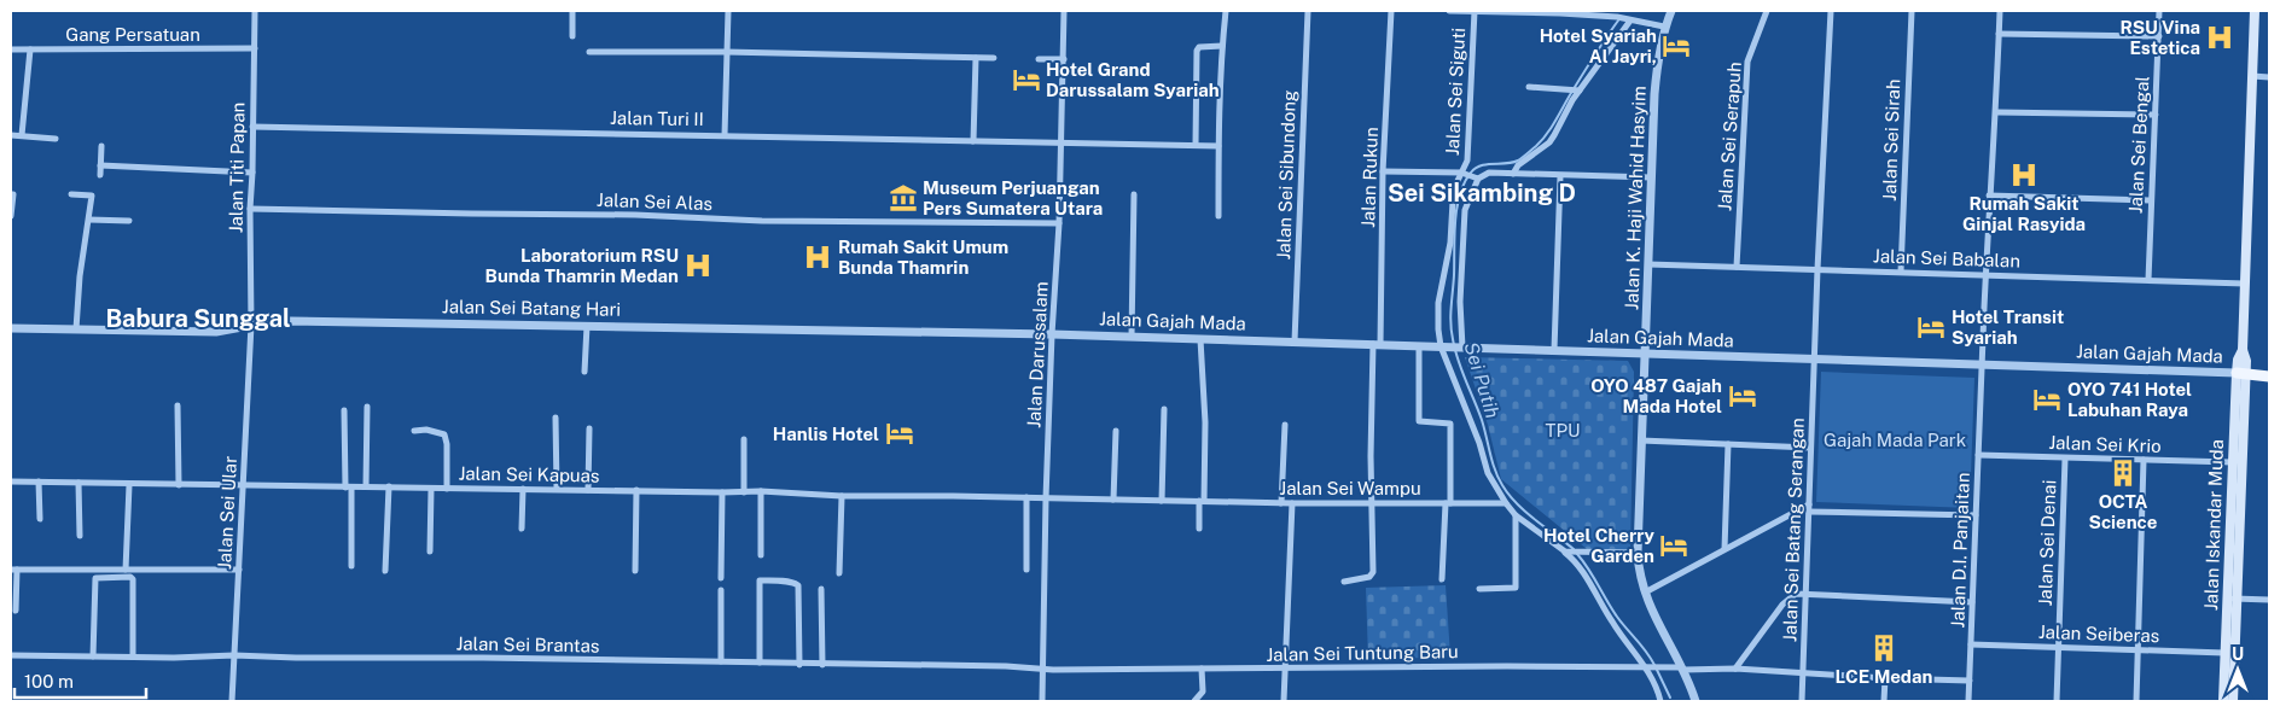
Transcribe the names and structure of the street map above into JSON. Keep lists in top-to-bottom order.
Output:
{
  "streets": {
    "main road": ["Jalan Gajah Mada", "Jalan Iskandar Muda"],
    "street": [
      "Gang Persatuan",
      "Jalan Sei Siguti",
      "Jalan Turi II",
      "Jalan Sei Serapuh",
      "Jalan Sei Sirah",
      "Jalan Sei Bengal",
      "Jalan Titi Papan",
      "Jalan Sei Sibundong",
      "Jalan Rukun",
      "Jalan K. Haji Wahid Hasyim",
      "Jalan Sei Alas",
      "Jalan Sei Babalan",
      "Jalan Sei Batang Hari",
      "Jalan Darussalam",
      "Jalan Sei Krio",
      "Jalan Sei Kapuas",
      "Jalan Sei Wampu",
      "Jalan Sei Ular",
      "Jalan Sei Batang Serangan",
      "Jalan Sei Denai",
      "Jalan D.I. Panjaitan",
      "Jalan Seiberas",
      "Jalan Sei Brantas",
      "Jalan Sei Tuntung Baru"
    ]
  },
  "crossings": [
    ["Gang Persatuan", "Jalan Titi Papan"],
    ["Jalan Sei Siguti", "Jalan Gajah Mada"],
    ["Jalan Sei Siguti", "Jalan Sei Wampu"],
    ["Jalan Turi II", "Jalan Titi Papan"],
    ["Jalan Turi II", "Jalan Darussalam"],
    ["Jalan Sei Serapuh", "Jalan Sei Babalan"],
    ["Jalan Sei Sirah", "Jalan Sei Babalan"],
    ["Jalan Sei Bengal", "Jalan Sei Babalan"],
    ["Jalan Titi Papan", "Jalan Sei Alas"],
    ["Jalan Titi Papan", "Jalan Sei Batang Hari"],
    ["Jalan Titi Papan", "Jalan Sei Ular"],
    ["Jalan Sei Sibundong", "Jalan Gajah Mada"],
    ["Jalan Rukun", "Jalan Gajah Mada"],
    ["Jalan Rukun", "Jalan Sei Wampu"],
    ["Jalan K. Haji Wahid Hasyim", "Jalan Sei Babalan"],
    ["Jalan K. Haji Wahid Hasyim", "Jalan Gajah Mada"],
    ["Jalan K. Haji Wahid Hasyim", "Jalan Sei Tuntung Baru"],
    ["Jalan Sei Alas", "Jalan Darussalam"],
    ["Jalan Sei Babalan", "Jalan Iskandar Muda"],
    ["Jalan Sei Babalan", "Jalan Sei Batang Serangan"],
    ["Jalan Sei Babalan", "Jalan D.I. Panjaitan"],
    ["Jalan Sei Batang Hari", "Jalan Gajah Mada"],
    ["Jalan Sei Batang Hari", "Jalan Darussalam"],
    ["Jalan Sei Batang Hari", "Jalan Sei Ular"],
    ["Jalan Gajah Mada", "Jalan Darussalam"],
    ["Jalan Gajah Mada", "Jalan Iskandar Muda"],
    ["Jalan Gajah Mada", "Jalan Sei Batang Serangan"],
    ["Jalan Gajah Mada", "Jalan D.I. Panjaitan"],
    ["Jalan Darussalam", "Jalan Sei Kapuas"],
    ["Jalan Darussalam", "Jalan Sei Wampu"],
    ["Jalan Darussalam", "Jalan Sei Brantas"],
    ["Jalan Darussalam", "Jalan Sei Tuntung Baru"],
    ["Jalan Sei Krio", "Jalan Iskandar Muda"],
    ["Jalan Sei Krio", "Jalan Sei Denai"],
    ["Jalan Sei Krio", "Jalan D.I. Panjaitan"],
    ["Jalan Sei Kapuas", "Jalan Sei Wampu"],
    ["Jalan Sei Kapuas", "Jalan Sei Ular"],
    ["Jalan Sei Ular", "Jalan Sei Brantas"],
    ["Jalan Iskandar Muda", "Jalan Seiberas"],
    ["Jalan Sei Batang Serangan", "Jalan Sei Tuntung Baru"],
    ["Jalan Sei Denai", "Jalan Seiberas"],
    ["Jalan D.I. Panjaitan", "Jalan Seiberas"],
    ["Jalan D.I. Panjaitan", "Jalan Sei Tuntung Baru"],
    ["Jalan Sei Brantas", "Jalan Sei Tuntung Baru"]
  ],
  "districts": ["Sei Sikambing D", "Babura Sunggal"],
  "water": ["Sei Putih"],
  "parks": ["TPU", "Gajah Mada Park"],
  "places": {
    "hospital": [
      "RSU Vina Estetica",
      "Rumah Sakit Ginjal Rasyida",
      "Rumah Sakit Umum Bunda Thamrin",
      "Laboratorium RSU Bunda Thamrin Medan"
    ],
    "hotel": [
      "Hotel Syariah Al Jayri,",
      "Hotel Grand Darussalam Syariah",
      "Hotel Transit Syariah",
      "OYO 487 Gajah Mada Hotel",
      "OYO 741 Hotel Labuhan Raya",
      "Hanlis Hotel",
      "Hotel Cherry Garden"
    ],
    "museum": ["Museum Perjuangan Pers Sumatera Utara"],
    "building": ["OCTA Science", "LCE Medan"]
  },
  "scale_bar": "100 m",
  "north": "top"
}
